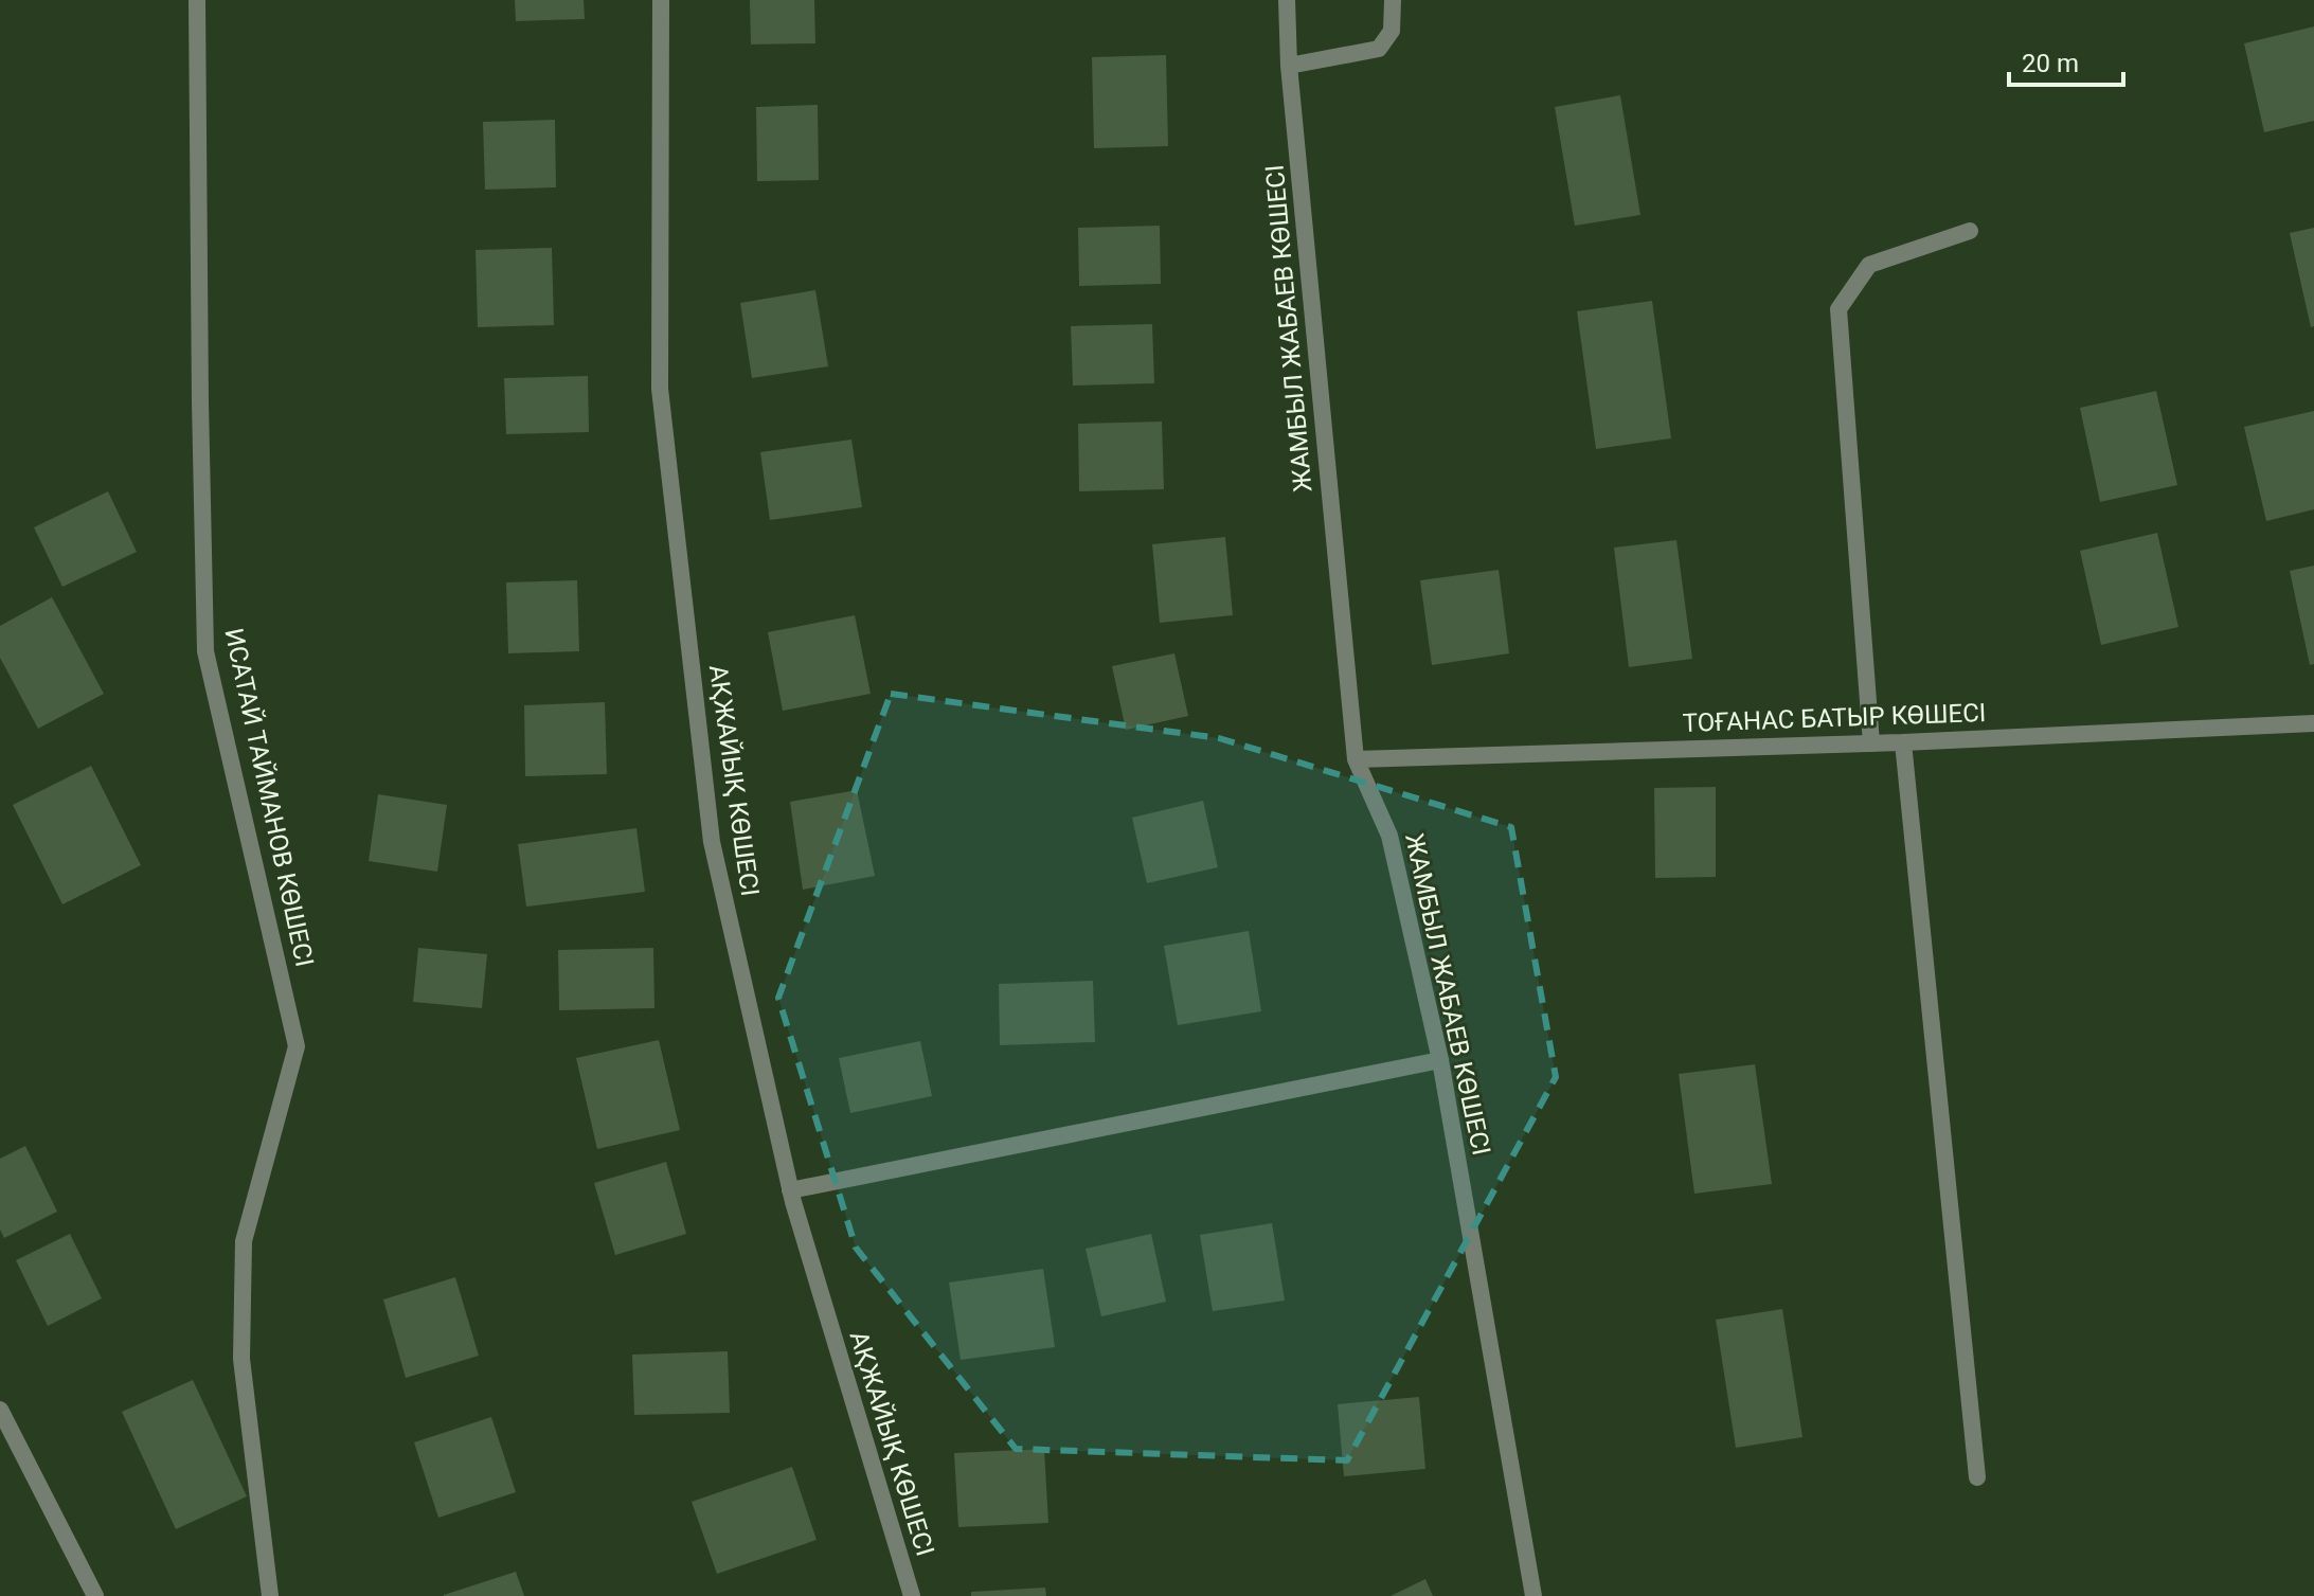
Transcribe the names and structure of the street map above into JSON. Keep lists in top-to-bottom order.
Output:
{
  "streets": {
    "street": [
      "ЖАМБЫЛ ЖАБАЕВ КӨШЕСІ",
      "ТОҒАНАС БАТЫР КӨШЕСІ",
      "АҚЖАЙЫҚ КӨШЕСІ",
      "ИСАТАЙ ТАЙМАНОВ КӨШЕСІ"
    ]
  },
  "crossings": [
    ["ЖАМБЫЛ ЖАБАЕВ КӨШЕСІ", "ТОҒАНАС БАТЫР КӨШЕСІ"]
  ],
  "scale_bar": "20 m"
}
